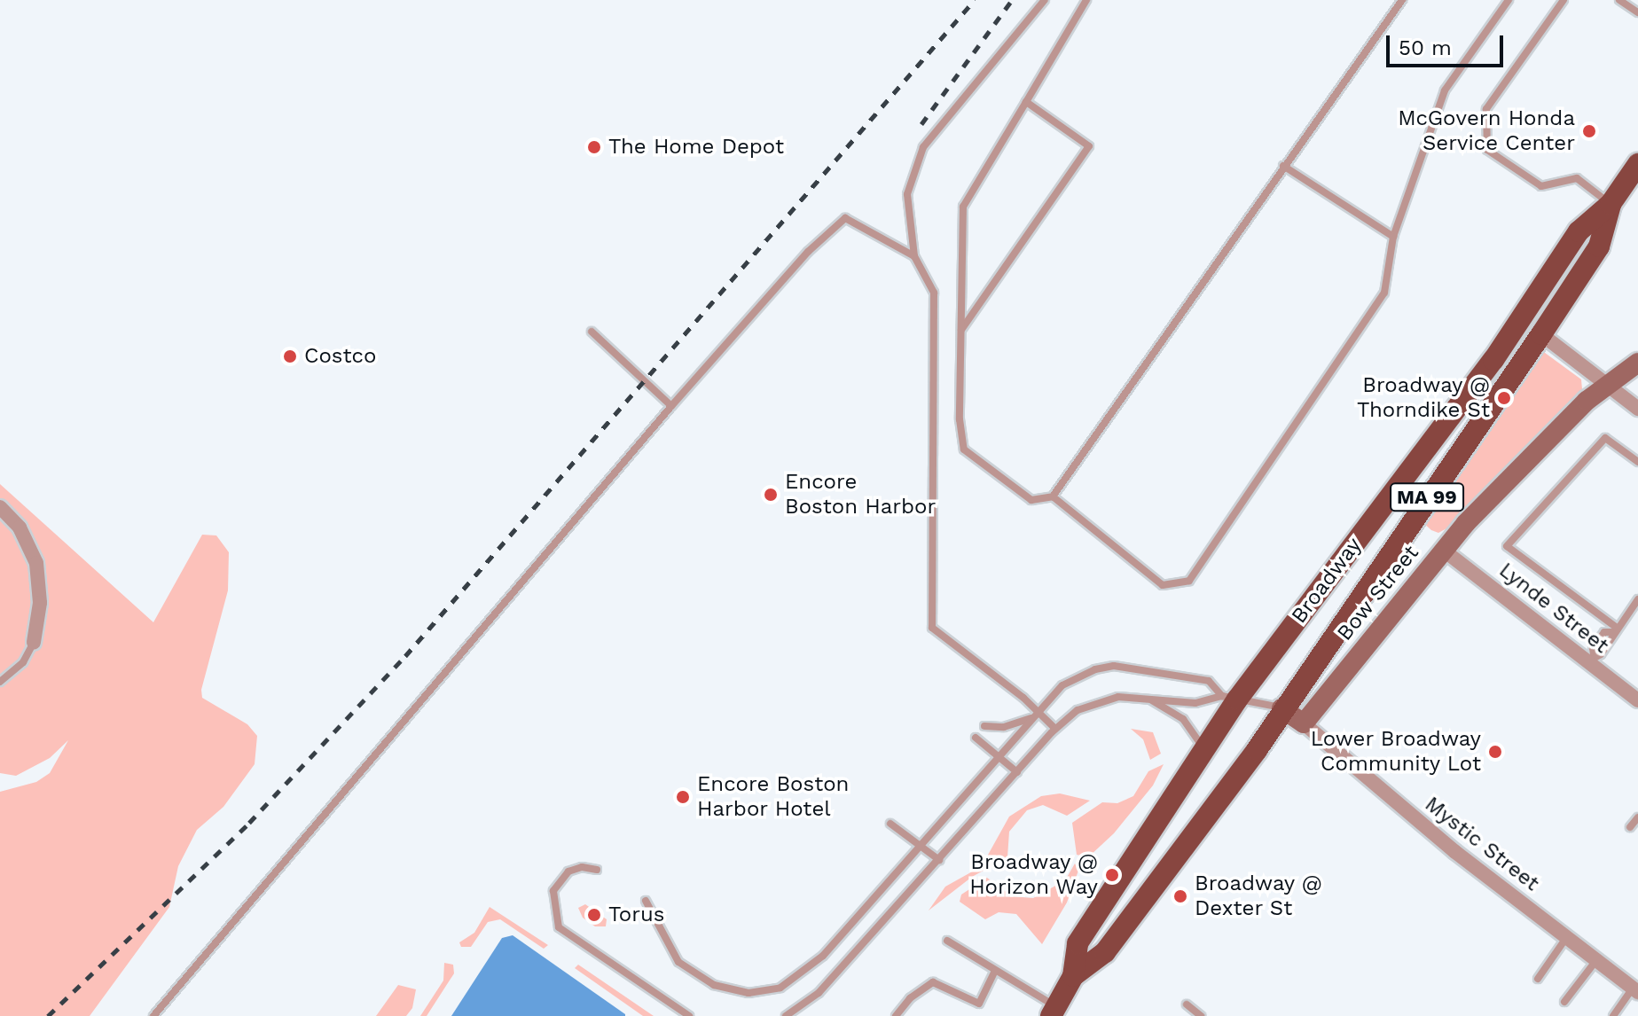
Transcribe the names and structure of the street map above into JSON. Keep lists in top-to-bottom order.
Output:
{
  "streets": {
    "main road": ["MA 99", "Broadway", "Bow Street"],
    "street": ["Lynde Street", "Mystic Street"]
  },
  "crossings": [
    ["Bow Street", "Lynde Street"],
    ["Bow Street", "Mystic Street"]
  ],
  "places": [
    "McGovern Honda Service Center",
    "The Home Depot",
    "Costco",
    "Broadway @ Thorndike St",
    "Encore Boston Harbor",
    "Lower Broadway Community Lot",
    "Encore Boston Harbor Hotel",
    "Broadway @ Horizon Way",
    "Broadway @ Dexter St",
    "Torus"
  ],
  "scale_bar": "50 m"
}
